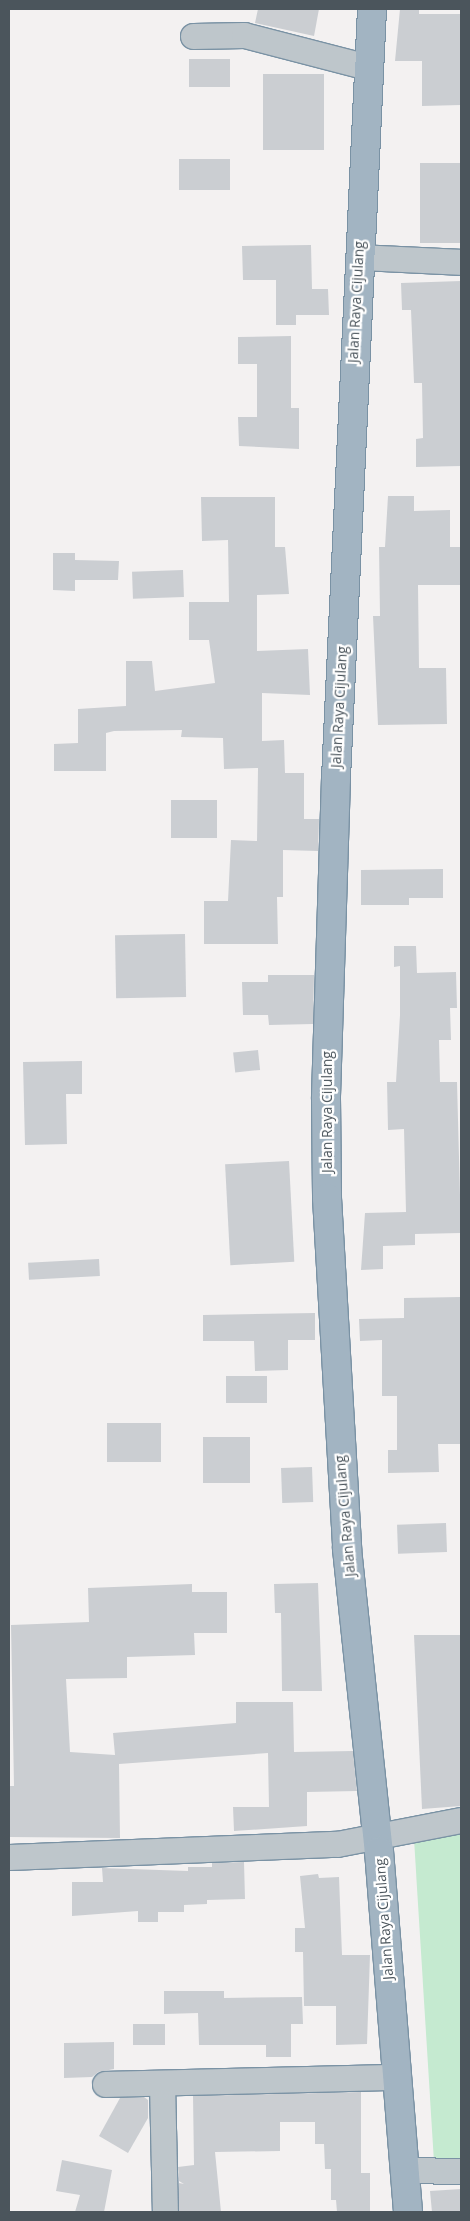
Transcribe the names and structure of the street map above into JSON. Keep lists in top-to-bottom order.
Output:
{
  "streets": {
    "highway": ["Jalan Raya Cijulang"]
  }
}
